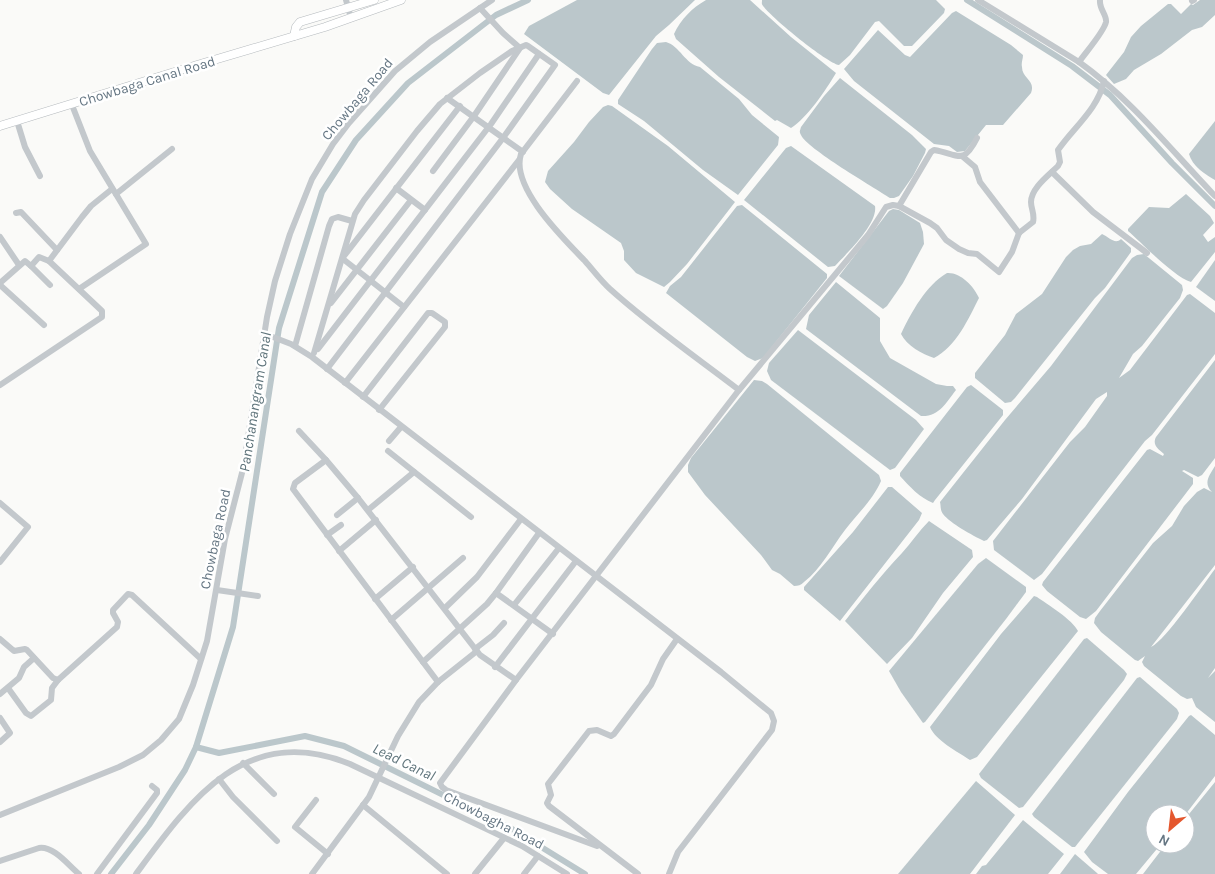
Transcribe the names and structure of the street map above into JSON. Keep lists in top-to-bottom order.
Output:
{
  "streets": {
    "main road": ["Chowbaga Canal Road"],
    "street": ["Chowbaga Road", "Chowbagha Road"]
  },
  "water": ["Panchanangram Canal", "Lead Canal"],
  "north": "bottom left"
}
